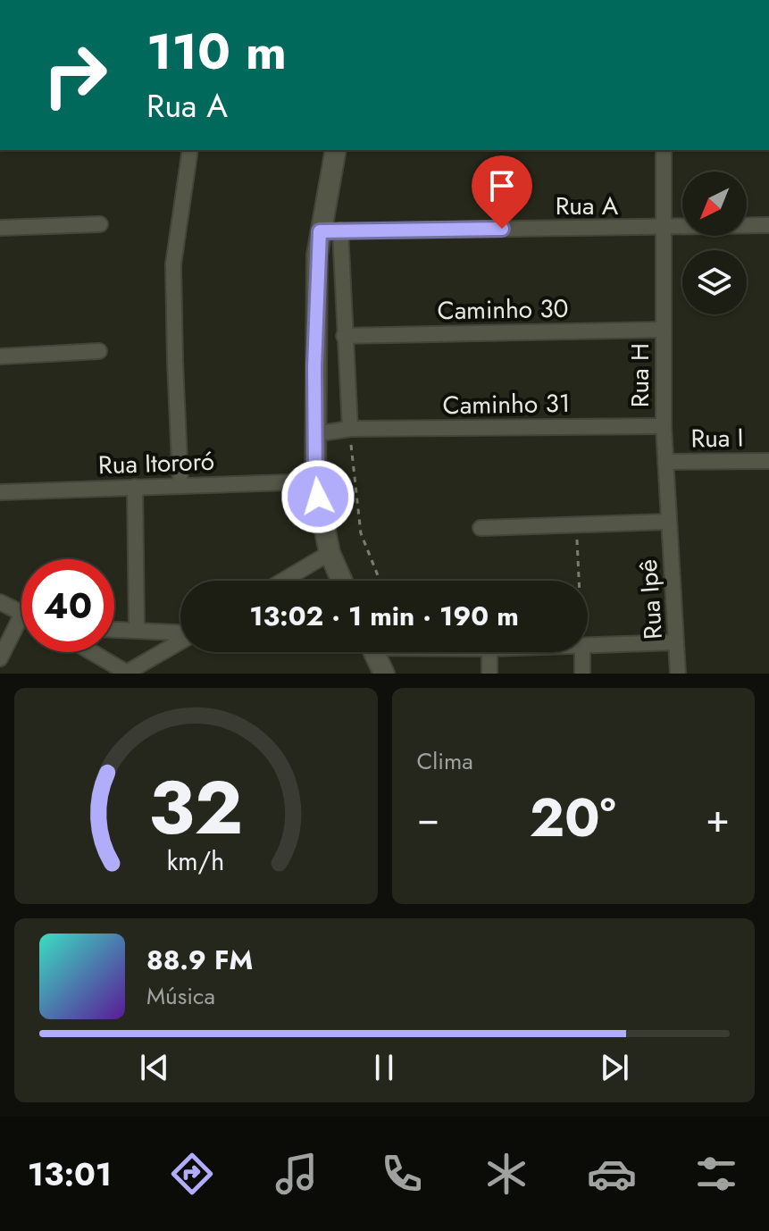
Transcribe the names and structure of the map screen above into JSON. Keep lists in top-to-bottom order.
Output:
{
  "streets": {
    "street": [
      "Rua A",
      "Caminho 30",
      "Rua H",
      "Caminho 31",
      "Rua I",
      "Rua Itororó",
      "Rua Ipê"
    ]
  },
  "crossings": [
    ["Rua A", "Rua H"],
    ["Caminho 30", "Rua H"],
    ["Rua H", "Caminho 31"],
    ["Rua H", "Rua I"],
    ["Rua H", "Rua Ipê"]
  ],
  "north": "bottom left",
  "page": {
    "turn": ["110 m", "Rua A"],
    "limit": "40",
    "trip": "13:02 · 1 min · 190 m",
    "tile": "Clima",
    "heat": ["−", "20°", "+"],
    "song": ["88.9 FM", "Música"],
    "tabs": "13:01",
    "gauge": ["32", "km/h"]
  }
}
